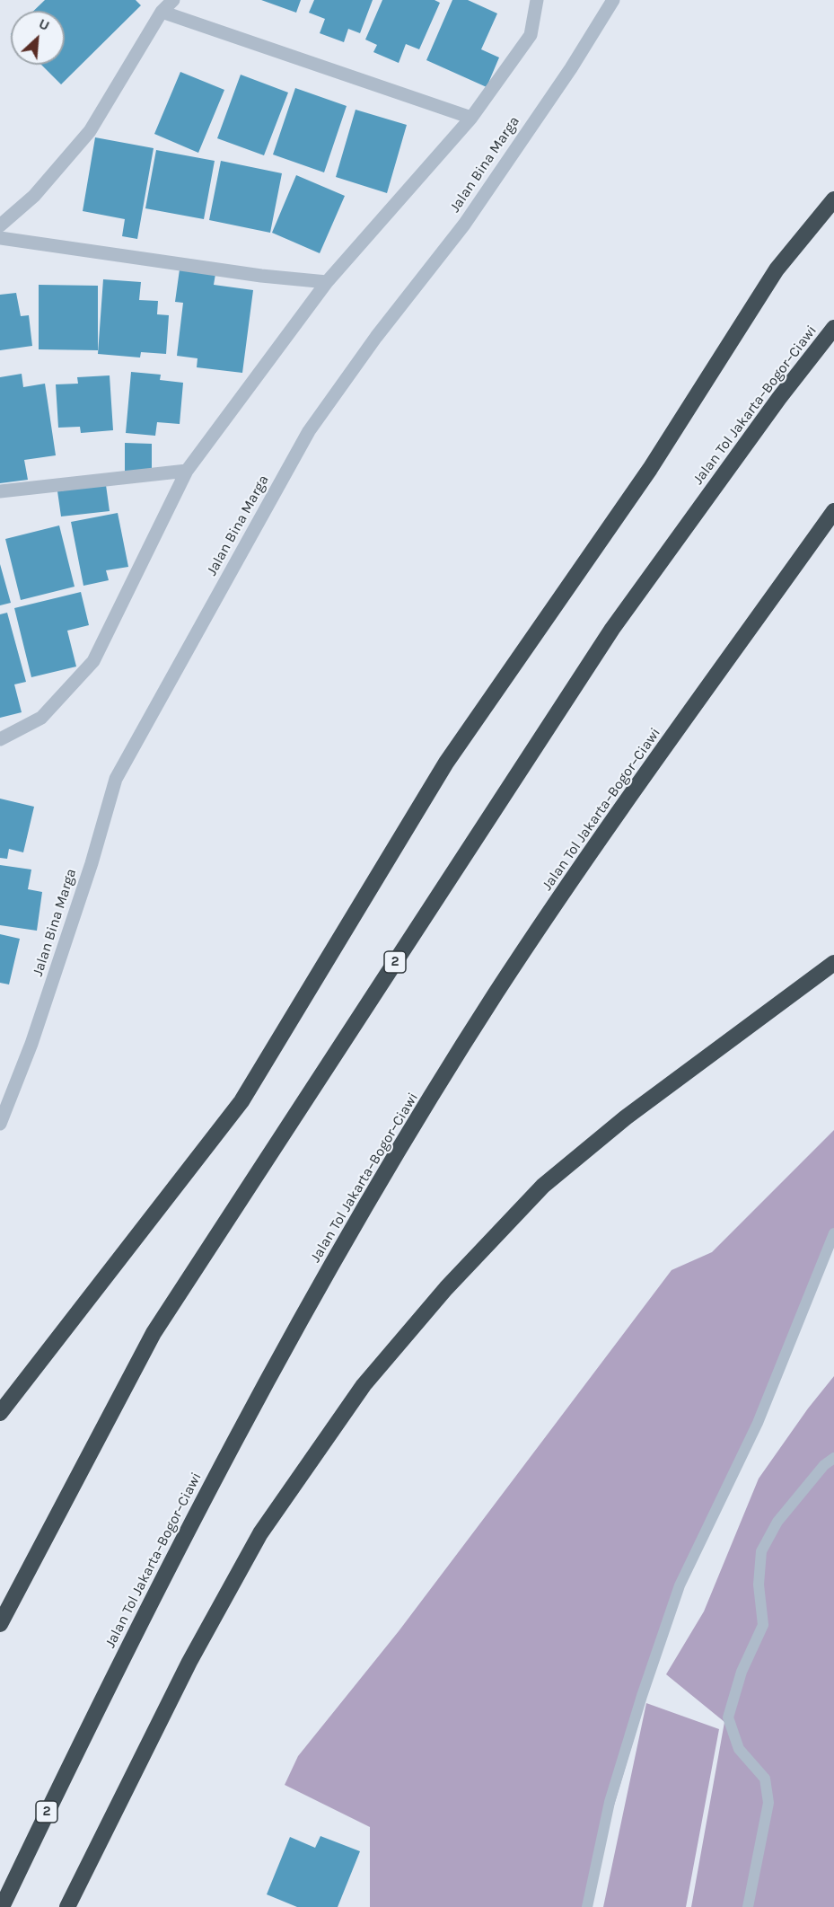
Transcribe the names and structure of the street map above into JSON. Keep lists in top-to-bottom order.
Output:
{
  "streets": {
    "highway": ["Jalan Tol Jakarta–Bogor–Ciawi", "2"],
    "street": ["Jalan Bina Marga"]
  },
  "north": "top right"
}
